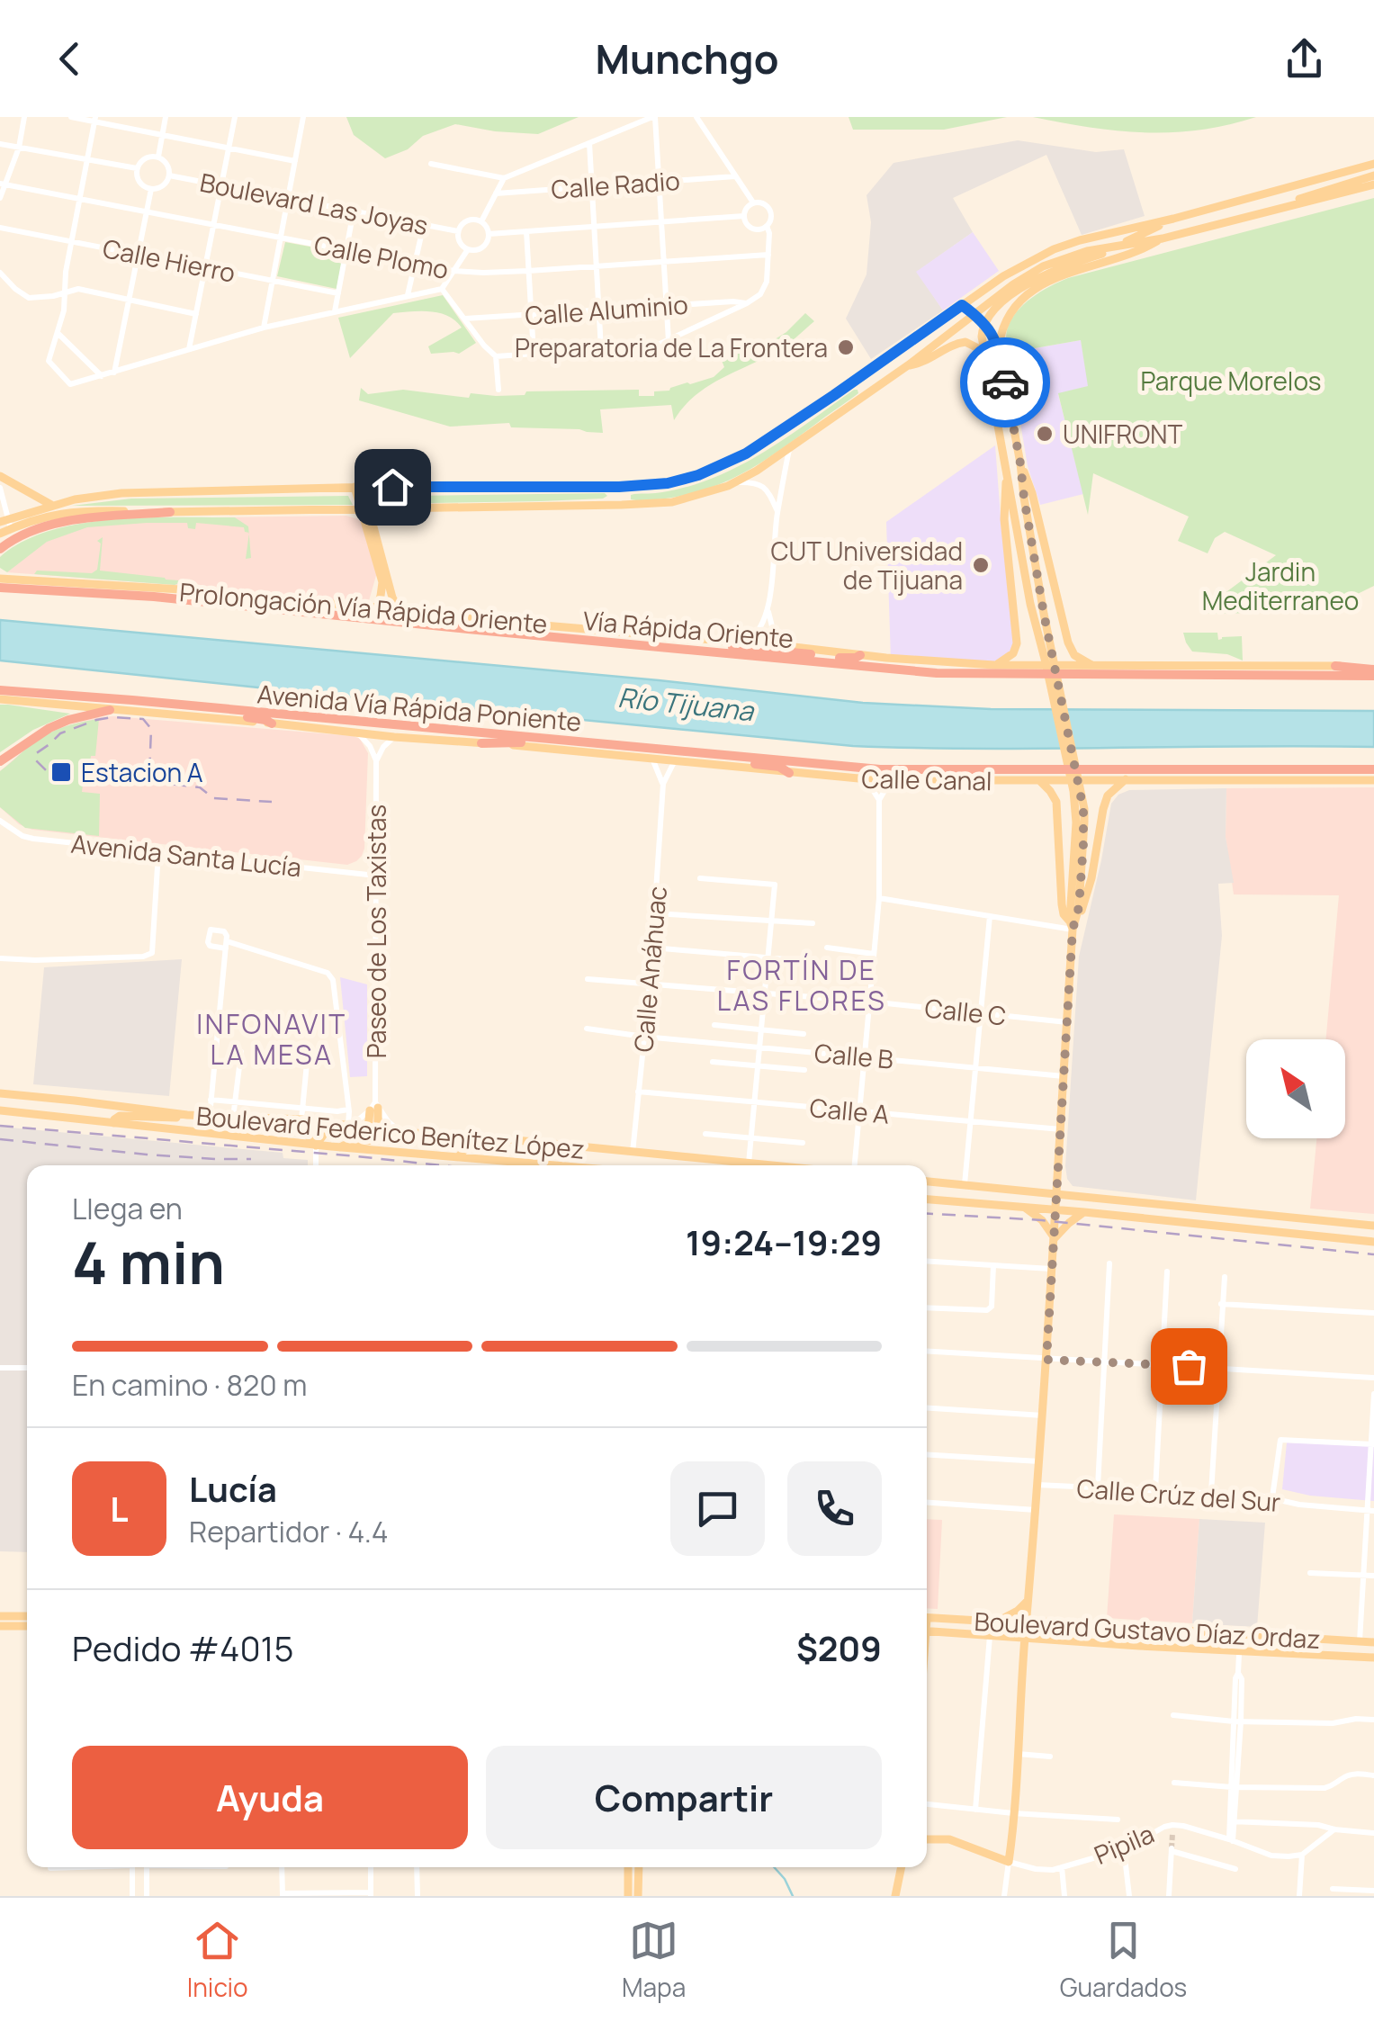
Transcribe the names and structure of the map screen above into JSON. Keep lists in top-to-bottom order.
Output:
{
  "streets": {
    "highway": ["Vía Rápida Oriente", "Avenida Vía Rápida Poniente"],
    "main road": [
      "Prolongación Vía Rápida Oriente",
      "Calle Canal",
      "Boulevard Federico Benítez López",
      "Boulevard Gustavo Díaz Ordaz",
      "Pipila"
    ],
    "street": [
      "Calle Radio",
      "Boulevard Las Joyas",
      "Calle Plomo",
      "Calle Hierro",
      "Calle Aluminio",
      "Avenida Santa Lucía",
      "Paseo de Los Taxistas",
      "Calle Anáhuac",
      "Calle C",
      "Calle B",
      "Calle A",
      "Calle Crúz del Sur"
    ]
  },
  "crossings": [
    ["Avenida Vía Rápida Poniente", "Calle Canal"],
    ["Calle Canal", "Calle Anáhuac"],
    ["Avenida Santa Lucía", "Paseo de Los Taxistas"],
    ["Calle Anáhuac", "Calle C"],
    ["Calle Anáhuac", "Calle B"],
    ["Calle Anáhuac", "Calle A"],
    ["Calle Anáhuac", "Boulevard Federico Benítez López"]
  ],
  "districts": ["FORTÍN DE LAS FLORES", "INFONAVIT LA MESA"],
  "water": ["Río Tijuana"],
  "parks": ["Parque Morelos", "Jardin Mediterraneo"],
  "places": {
    "other": ["Preparatoria de La Frontera", "UNIFRONT", "CUT Universidad de Tijuana"],
    "transit": ["Estacion A"]
  },
  "north": "top left",
  "page": {
    "header": "Munchgo",
    "heading": ["4 min", "Llega en", "19:24–19:29"],
    "panel": [
      "Lucía",
      "Repartidor · 4.4",
      "Pedido #4015",
      "$209"
    ],
    "bar": "En camino · 820 m",
    "round": "L",
    "buttons": ["Ayuda", "Compartir"],
    "tabs": ["Inicio", "Mapa", "Guardados"]
  }
}
